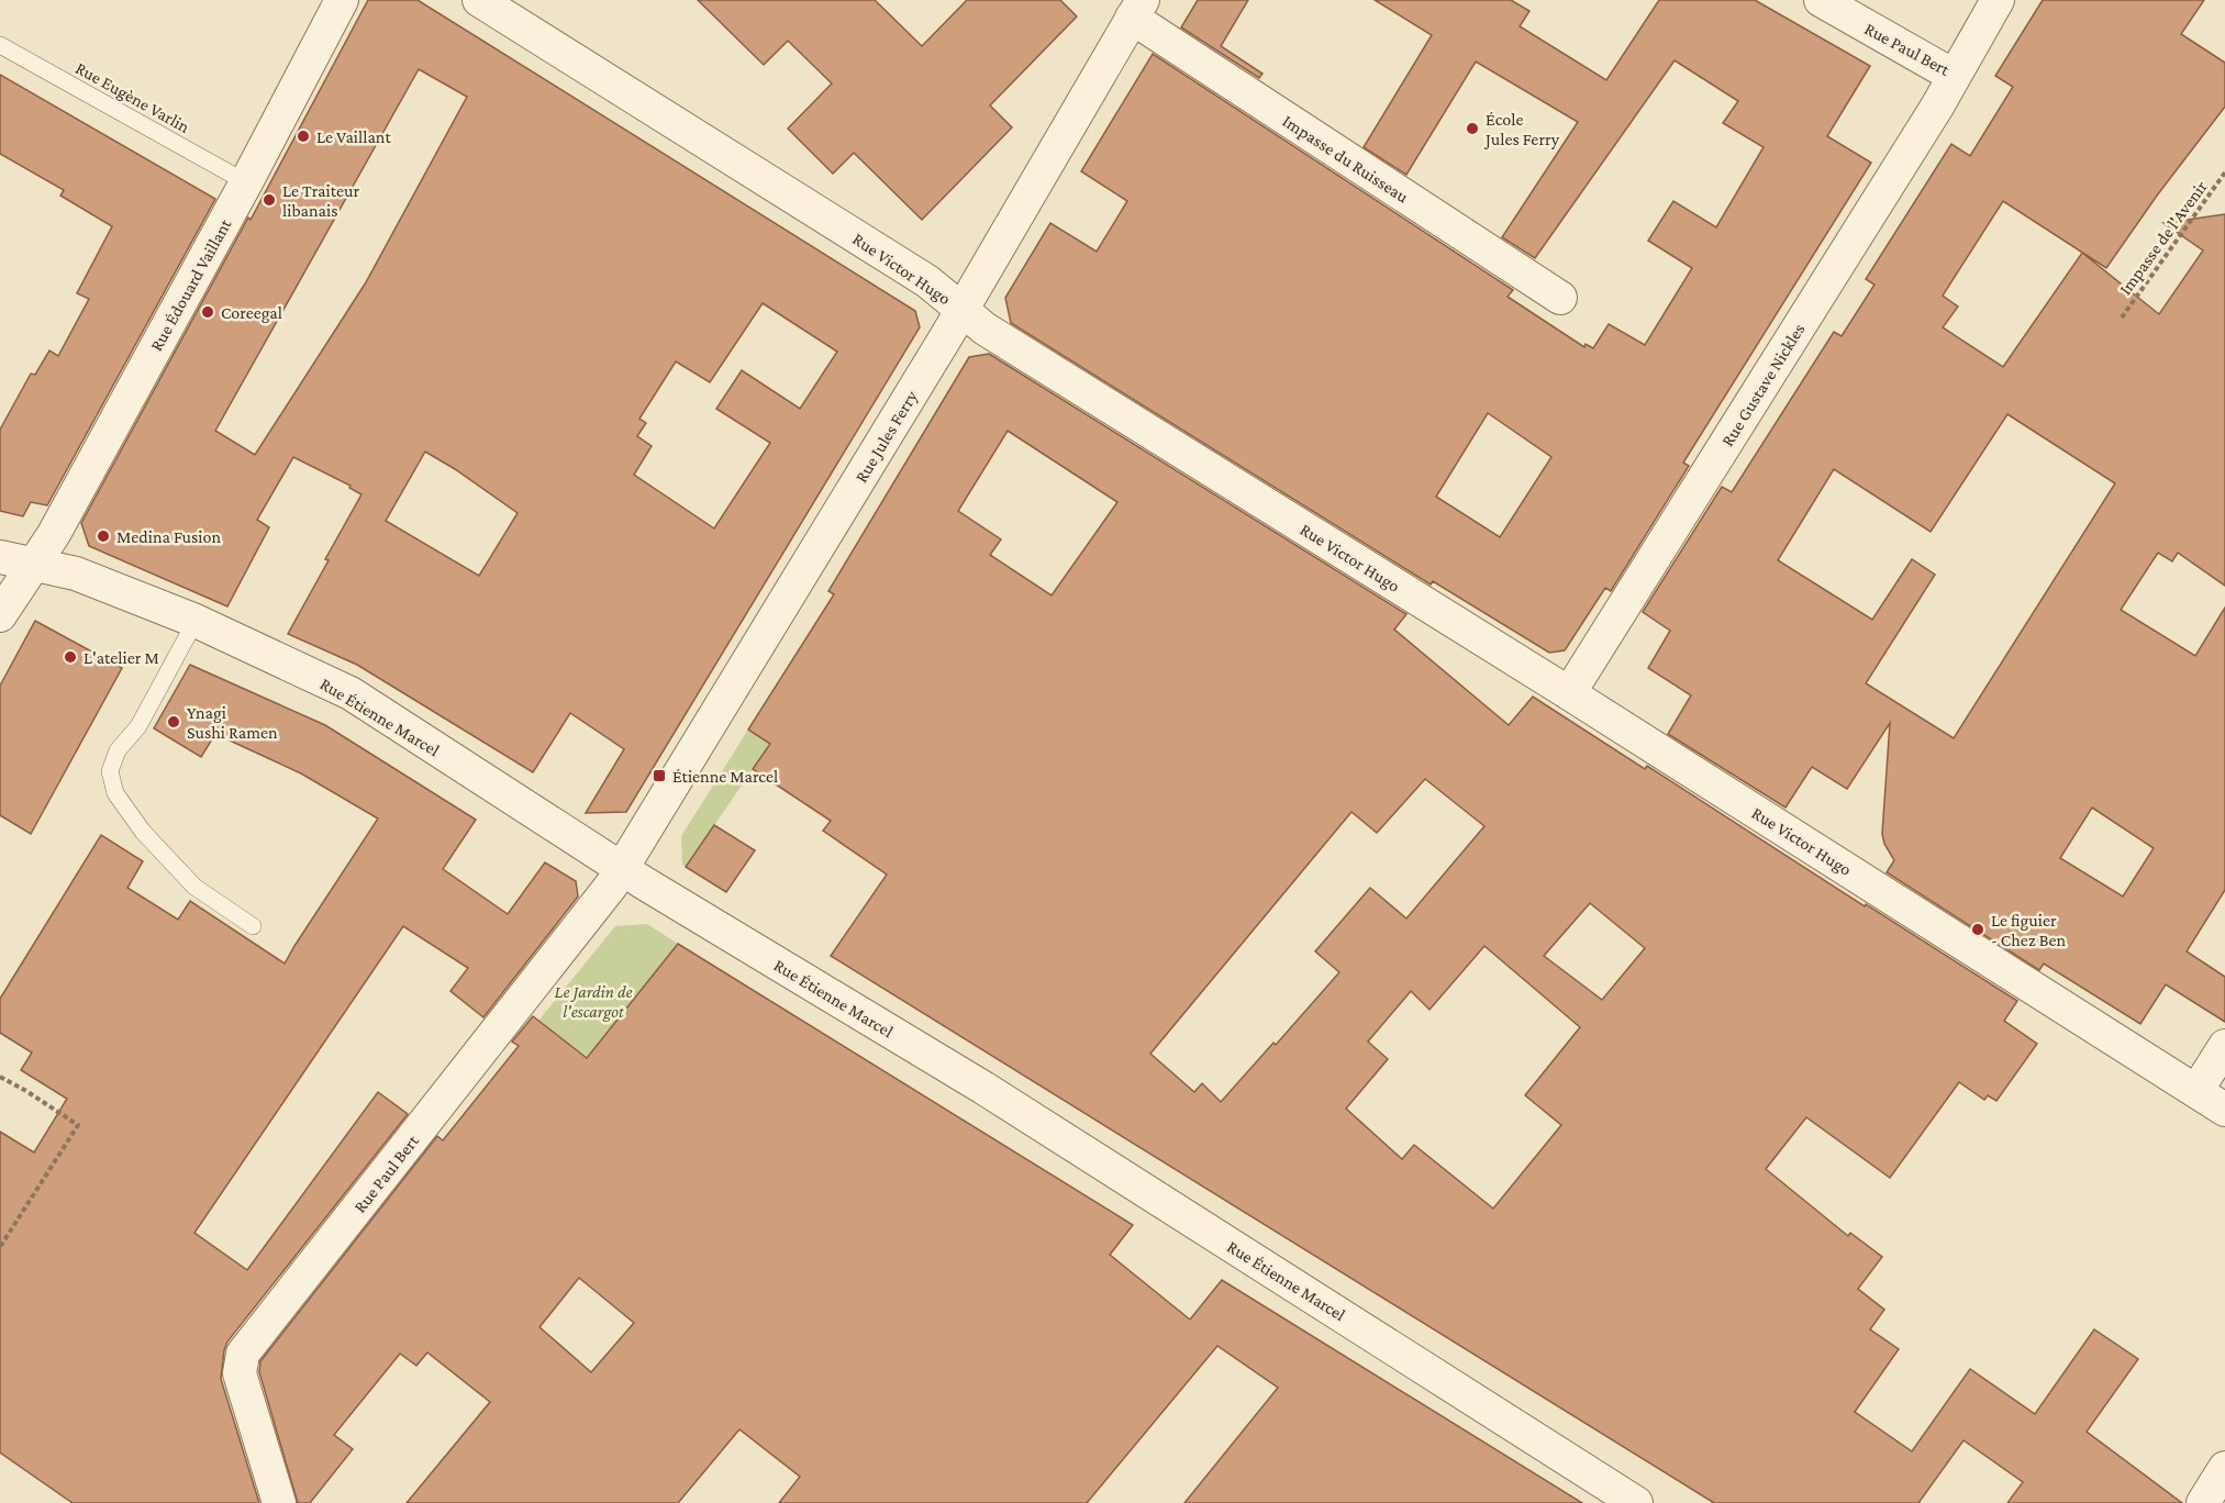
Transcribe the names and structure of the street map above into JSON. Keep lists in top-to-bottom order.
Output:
{
  "streets": {
    "street": [
      "Rue Paul Bert",
      "Impasse du Ruisseau",
      "Rue Victor Hugo",
      "Rue Édouard Vaillant",
      "Rue Gustave Nickles",
      "Rue Jules Ferry",
      "Rue Étienne Marcel"
    ],
    "lane": ["Rue Eugène Varlin"],
    "path": ["Impasse de l'Avenir"]
  },
  "crossings": [
    ["Rue Paul Bert", "Rue Gustave Nickles"],
    ["Rue Paul Bert", "Rue Jules Ferry"],
    ["Rue Paul Bert", "Rue Étienne Marcel"],
    ["Rue Eugène Varlin", "Rue Édouard Vaillant"],
    ["Impasse du Ruisseau", "Rue Jules Ferry"],
    ["Rue Victor Hugo", "Rue Gustave Nickles"],
    ["Rue Victor Hugo", "Rue Jules Ferry"],
    ["Rue Édouard Vaillant", "Rue Étienne Marcel"],
    ["Rue Jules Ferry", "Rue Étienne Marcel"]
  ],
  "parks": ["Le Jardin de l'escargot"],
  "places": {
    "other": [
      "École Jules Ferry",
      "Le Vaillant",
      "Le Traiteur libanais",
      "Coreegal",
      "Medina Fusion",
      "L'atelier M",
      "Ynagi Sushi Ramen",
      "Le figuier - Chez Ben"
    ],
    "transit": ["Étienne Marcel"]
  }
}
